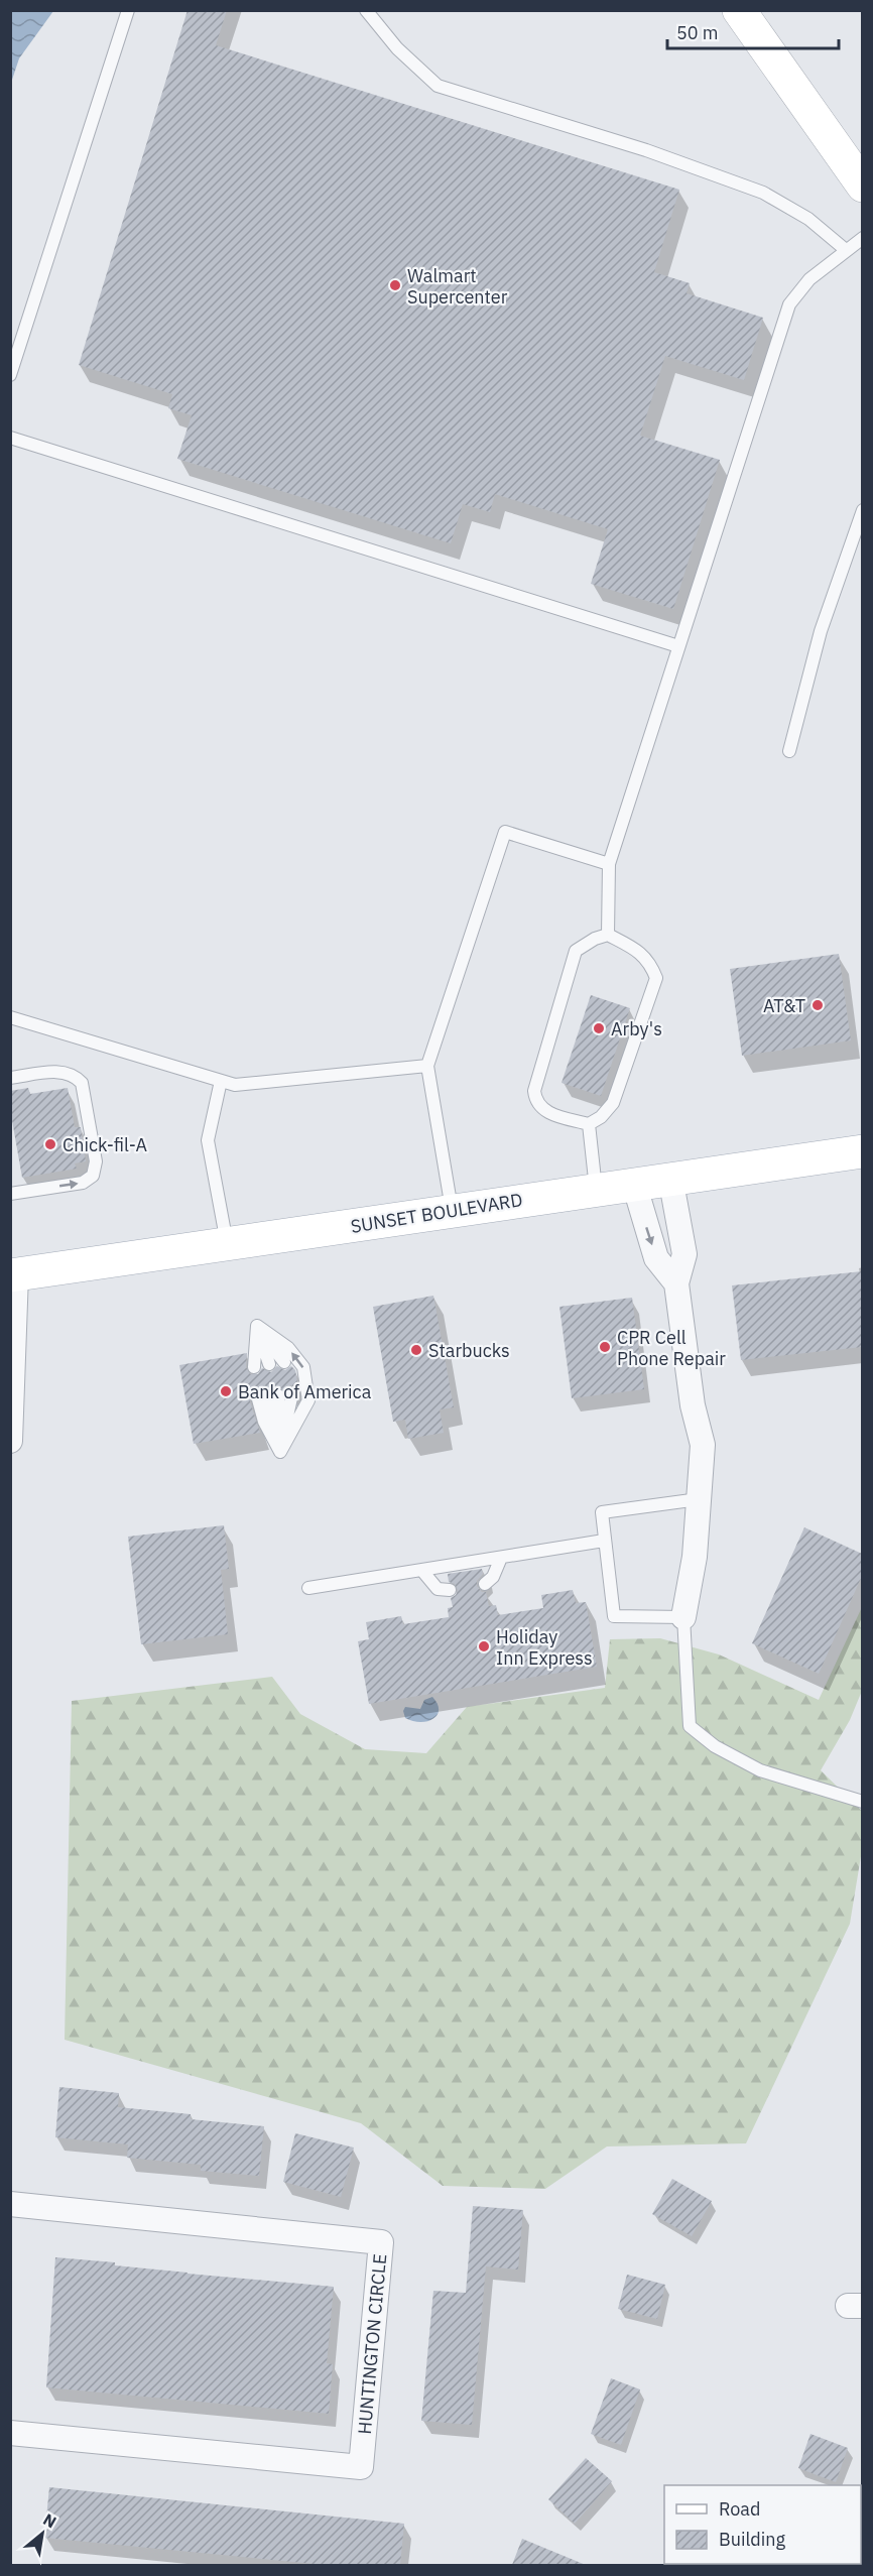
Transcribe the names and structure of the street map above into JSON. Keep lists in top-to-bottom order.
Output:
{
  "streets": {
    "main road": ["SUNSET BOULEVARD"],
    "street": ["HUNTINGTON CIRCLE"]
  },
  "places": [
    "Walmart Supercenter",
    "AT&T",
    "Arby's",
    "Chick-fil-A",
    "CPR Cell Phone Repair",
    "Starbucks",
    "Bank of America",
    "Holiday Inn Express"
  ],
  "legend": ["Road", "Building"],
  "scale_bar": "50 m",
  "north": "top right"
}
